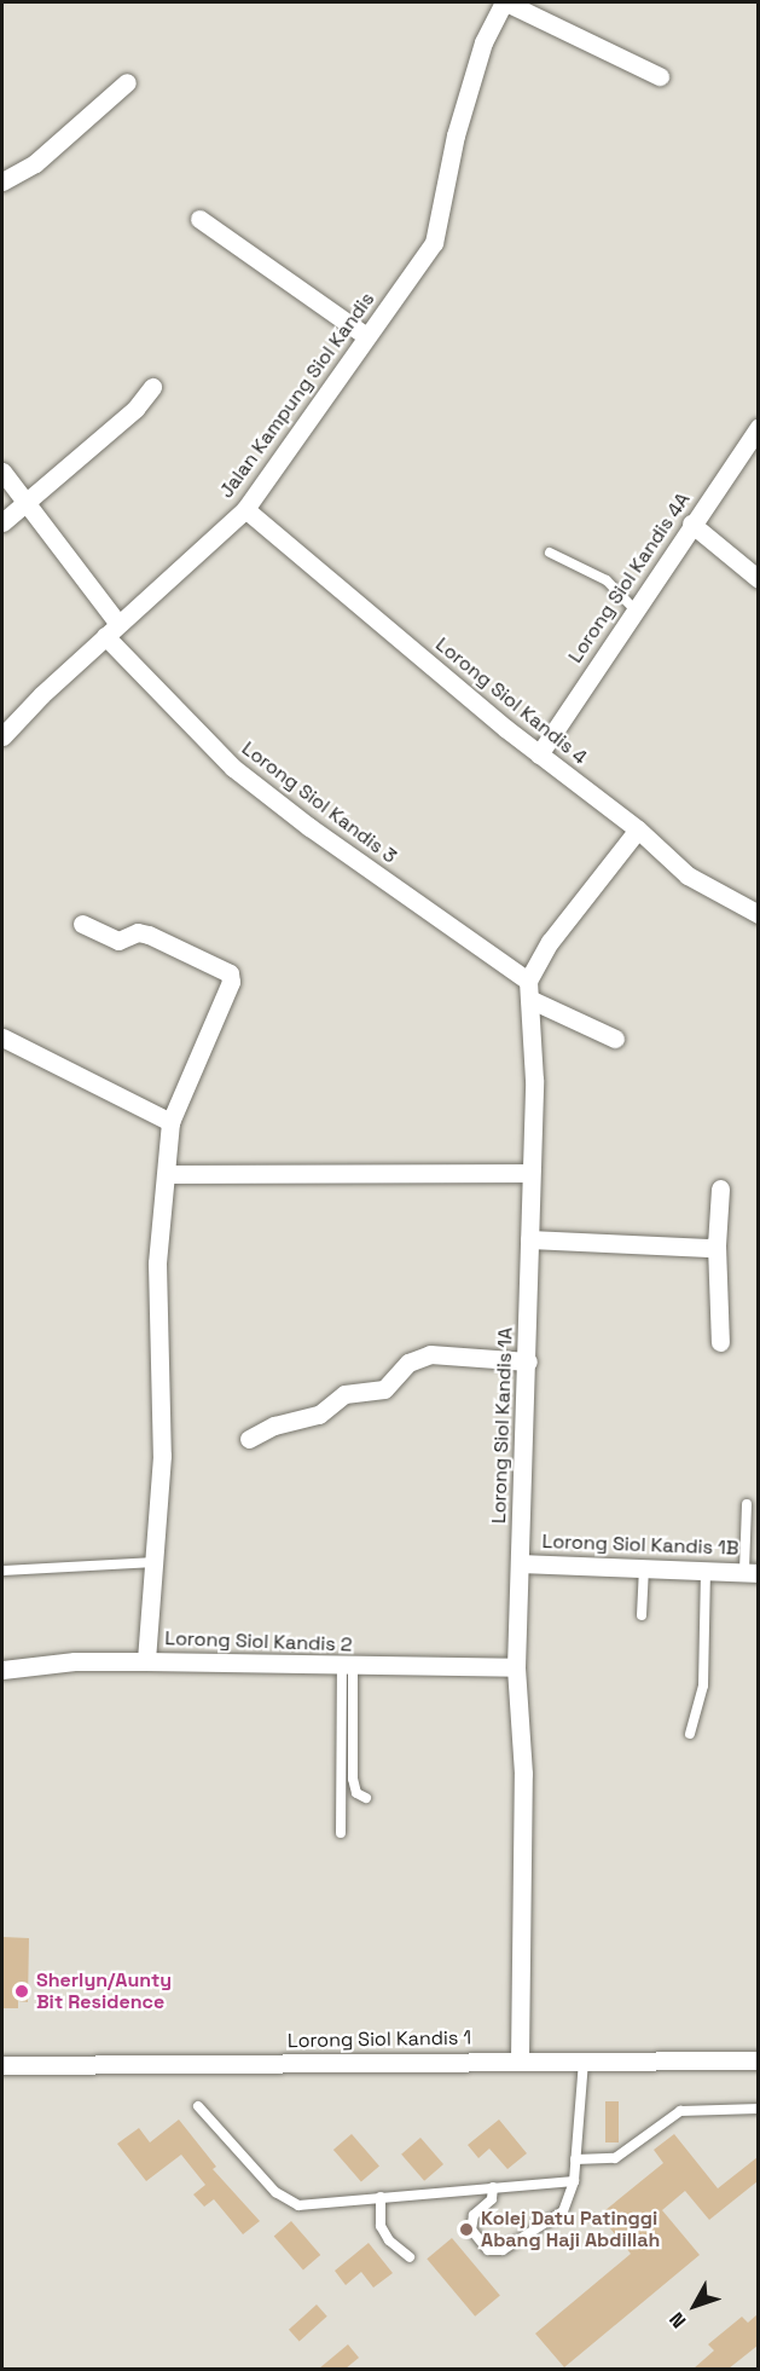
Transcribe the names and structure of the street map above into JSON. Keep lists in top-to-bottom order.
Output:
{
  "streets": {
    "street": [
      "Jalan Kampung Siol Kandis",
      "Lorong Siol Kandis 4A",
      "Lorong Siol Kandis 4",
      "Lorong Siol Kandis 3",
      "Lorong Siol Kandis 1A",
      "Lorong Siol Kandis 1B",
      "Lorong Siol Kandis 2",
      "Lorong Siol Kandis 1"
    ]
  },
  "crossings": [
    ["Jalan Kampung Siol Kandis", "Lorong Siol Kandis 4"],
    ["Jalan Kampung Siol Kandis", "Lorong Siol Kandis 3"],
    ["Lorong Siol Kandis 4A", "Lorong Siol Kandis 4"],
    ["Lorong Siol Kandis 3", "Lorong Siol Kandis 1A"],
    ["Lorong Siol Kandis 1A", "Lorong Siol Kandis 1B"],
    ["Lorong Siol Kandis 1A", "Lorong Siol Kandis 2"],
    ["Lorong Siol Kandis 1A", "Lorong Siol Kandis 1"]
  ],
  "places": ["Sherlyn/Aunty Bit Residence", "Kolej Datu Patinggi Abang Haji Abdillah"],
  "north": "bottom left"
}
